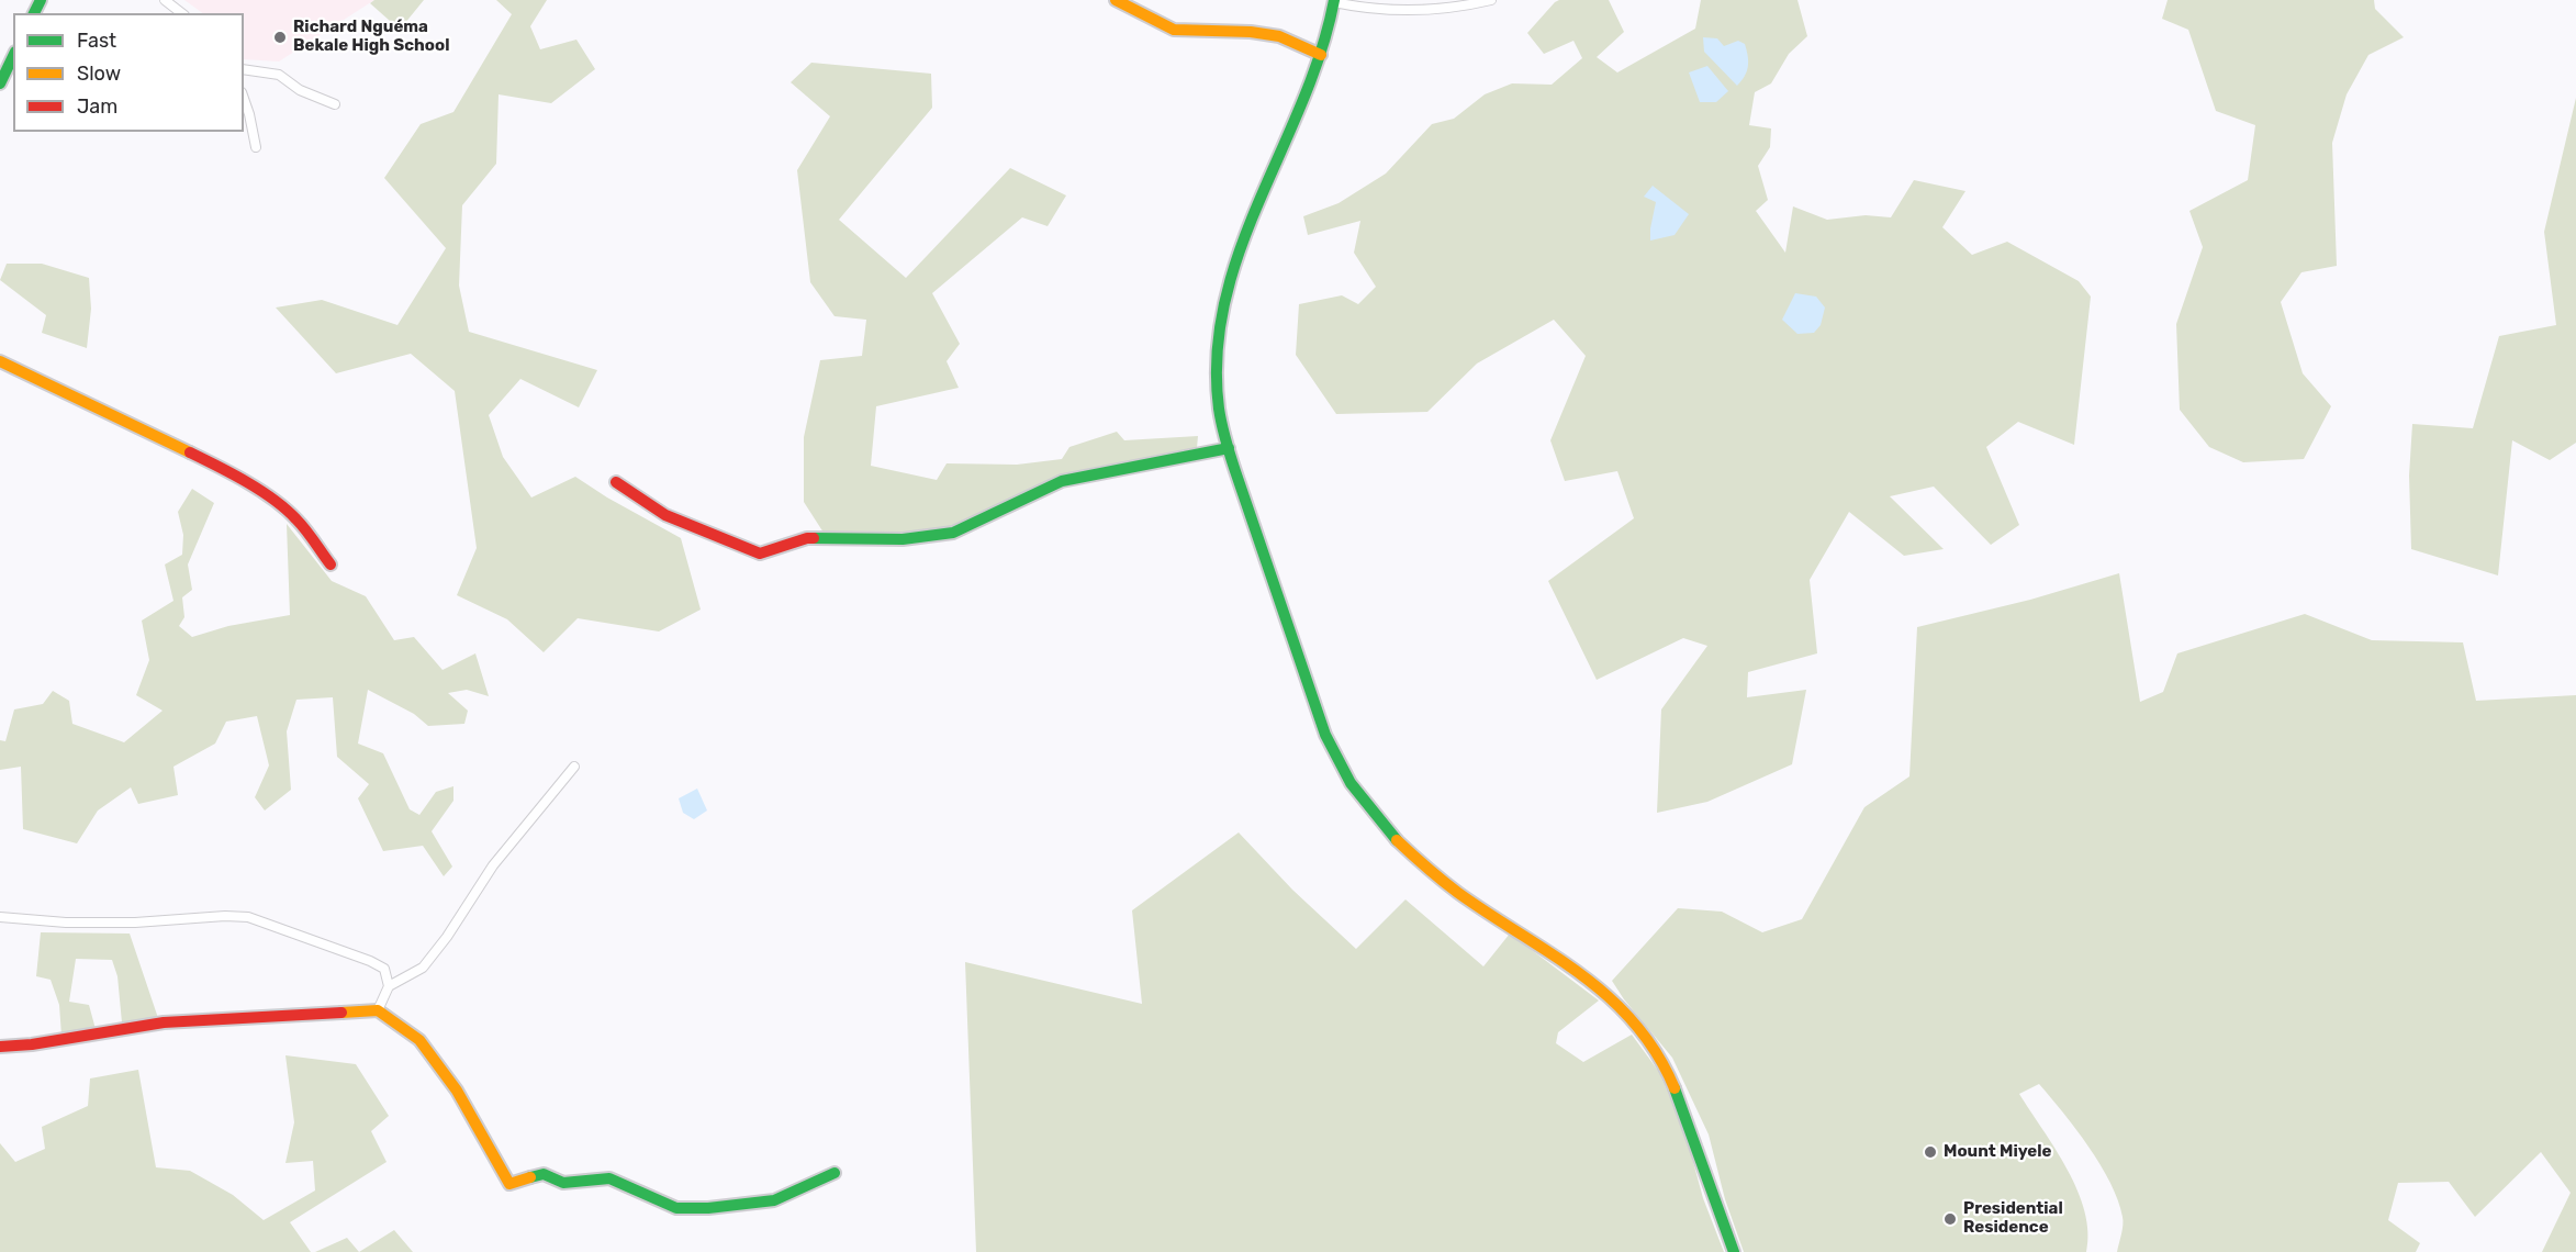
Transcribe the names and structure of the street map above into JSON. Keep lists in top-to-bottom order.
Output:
{
  "places": ["Richard Nguéma Bekale High School", "Mount Miyele", "Presidential Residence"],
  "legend": ["Fast", "Slow", "Jam"]
}
